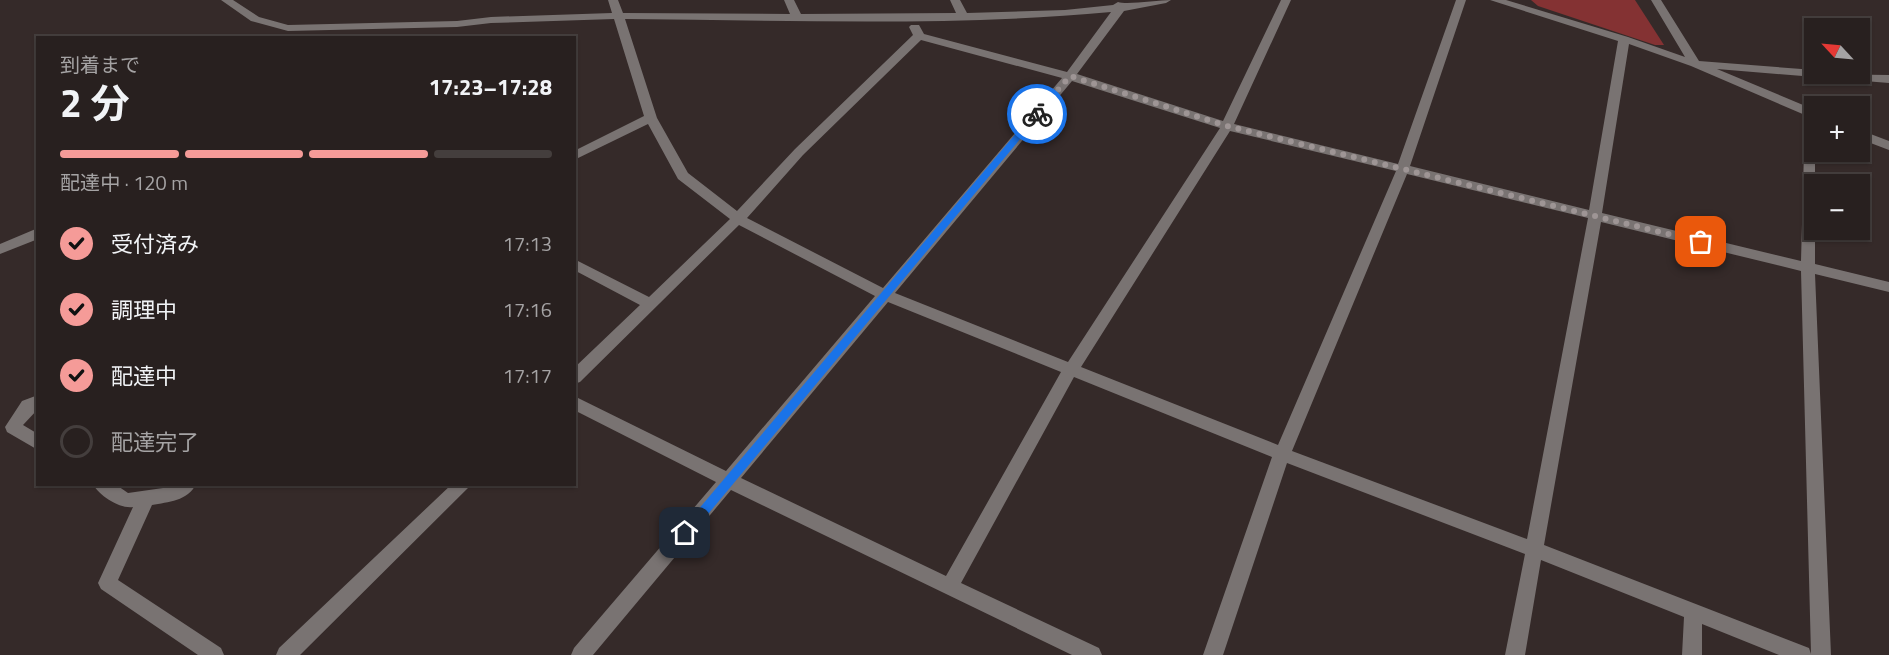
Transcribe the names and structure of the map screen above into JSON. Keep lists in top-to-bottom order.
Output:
{
  "north": "top left",
  "page": {
    "map_buttons": ["+", "−"],
    "heading": ["2 分", "到着まで", "17:23–17:28"],
    "bar": "配達中 · 120 m",
    "list": [
      ["受付済み", "17:13"],
      ["調理中", "17:16"],
      ["配達中", "17:17"],
      "配達完了"
    ]
  }
}
